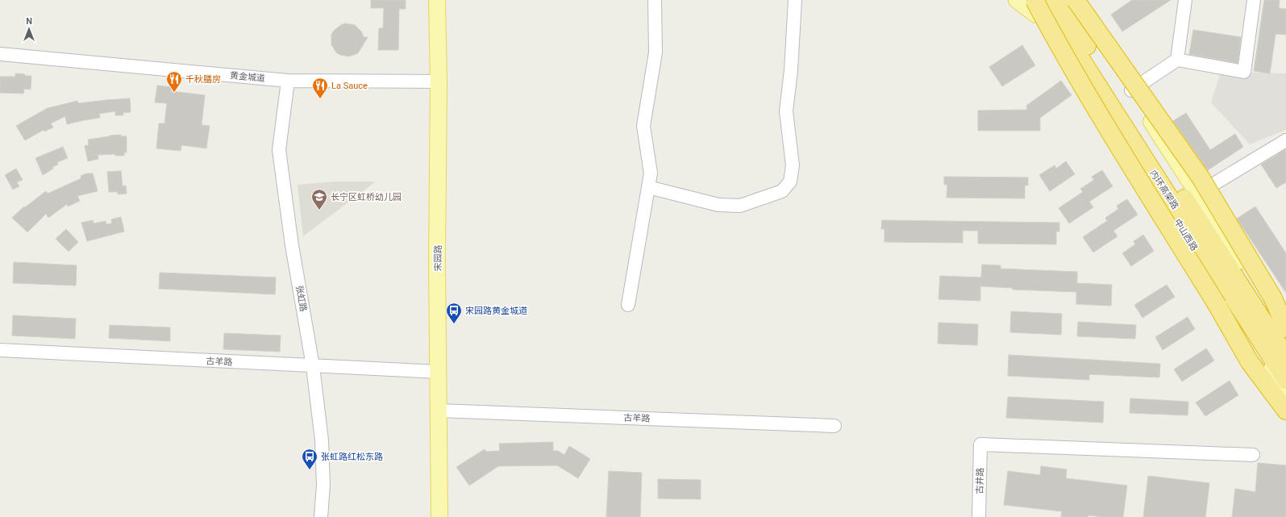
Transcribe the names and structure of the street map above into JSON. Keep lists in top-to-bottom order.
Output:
{
  "streets": {
    "highway": ["内环高架路"],
    "main road": ["中山西路", "宋园路"],
    "street": [
      "黄金城道",
      "张虹路",
      "古羊路",
      "古井路"
    ]
  },
  "crossings": [
    ["黄金城道", "宋园路"],
    ["黄金城道", "张虹路"],
    ["内环高架路", "中山西路"],
    ["宋园路", "古羊路"],
    ["张虹路", "古羊路"]
  ],
  "places": {
    "restaurant": ["千秋膳房", "La Sauce"],
    "school or university": ["长宁区虹桥幼儿园"],
    "bus stop": ["宋园路黄金城道", "张虹路红松东路"]
  },
  "north": "top"
}
